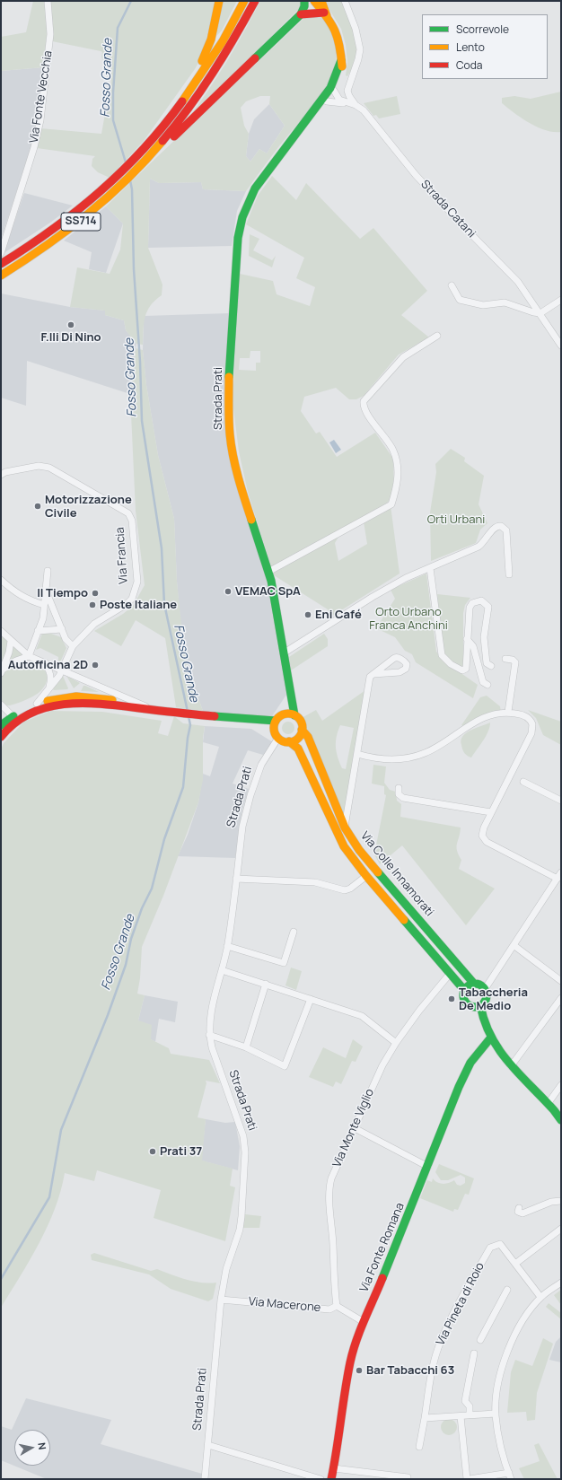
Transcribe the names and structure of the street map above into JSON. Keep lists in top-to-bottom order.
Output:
{
  "streets": {
    "main road": [
      "SS714",
      "Strada Prati",
      "Via Francia",
      "Via Colle Innamorati",
      "Via Fonte Romana"
    ],
    "street": [
      "Via Fonte Vecchia",
      "Strada Catani",
      "Via Monte Viglio",
      "Via Pineta di Roio",
      "Via Macerone"
    ]
  },
  "crossings": [
    ["Strada Catani", "Strada Prati"],
    ["Strada Prati", "Via Francia"],
    ["Strada Prati", "Via Colle Innamorati"],
    ["Strada Prati", "Via Macerone"],
    ["Via Francia", "Via Colle Innamorati"],
    ["Via Monte Viglio", "Via Macerone"],
    ["Via Fonte Romana", "Via Macerone"]
  ],
  "water": ["Fosso Grande"],
  "parks": ["Orti Urbani", "Orto Urbano Franca Anchini"],
  "places": [
    "F.lli Di Nino",
    "Motorizzazione Civile",
    "VEMAC SpA",
    "Il Tiempo",
    "Poste Italiane",
    "Eni Café",
    "Autofficina 2D",
    "Tabaccheria De Medio",
    "Prati 37",
    "Bar Tabacchi 63"
  ],
  "legend": ["Scorrevole", "Lento", "Coda"],
  "north": "right"
}
